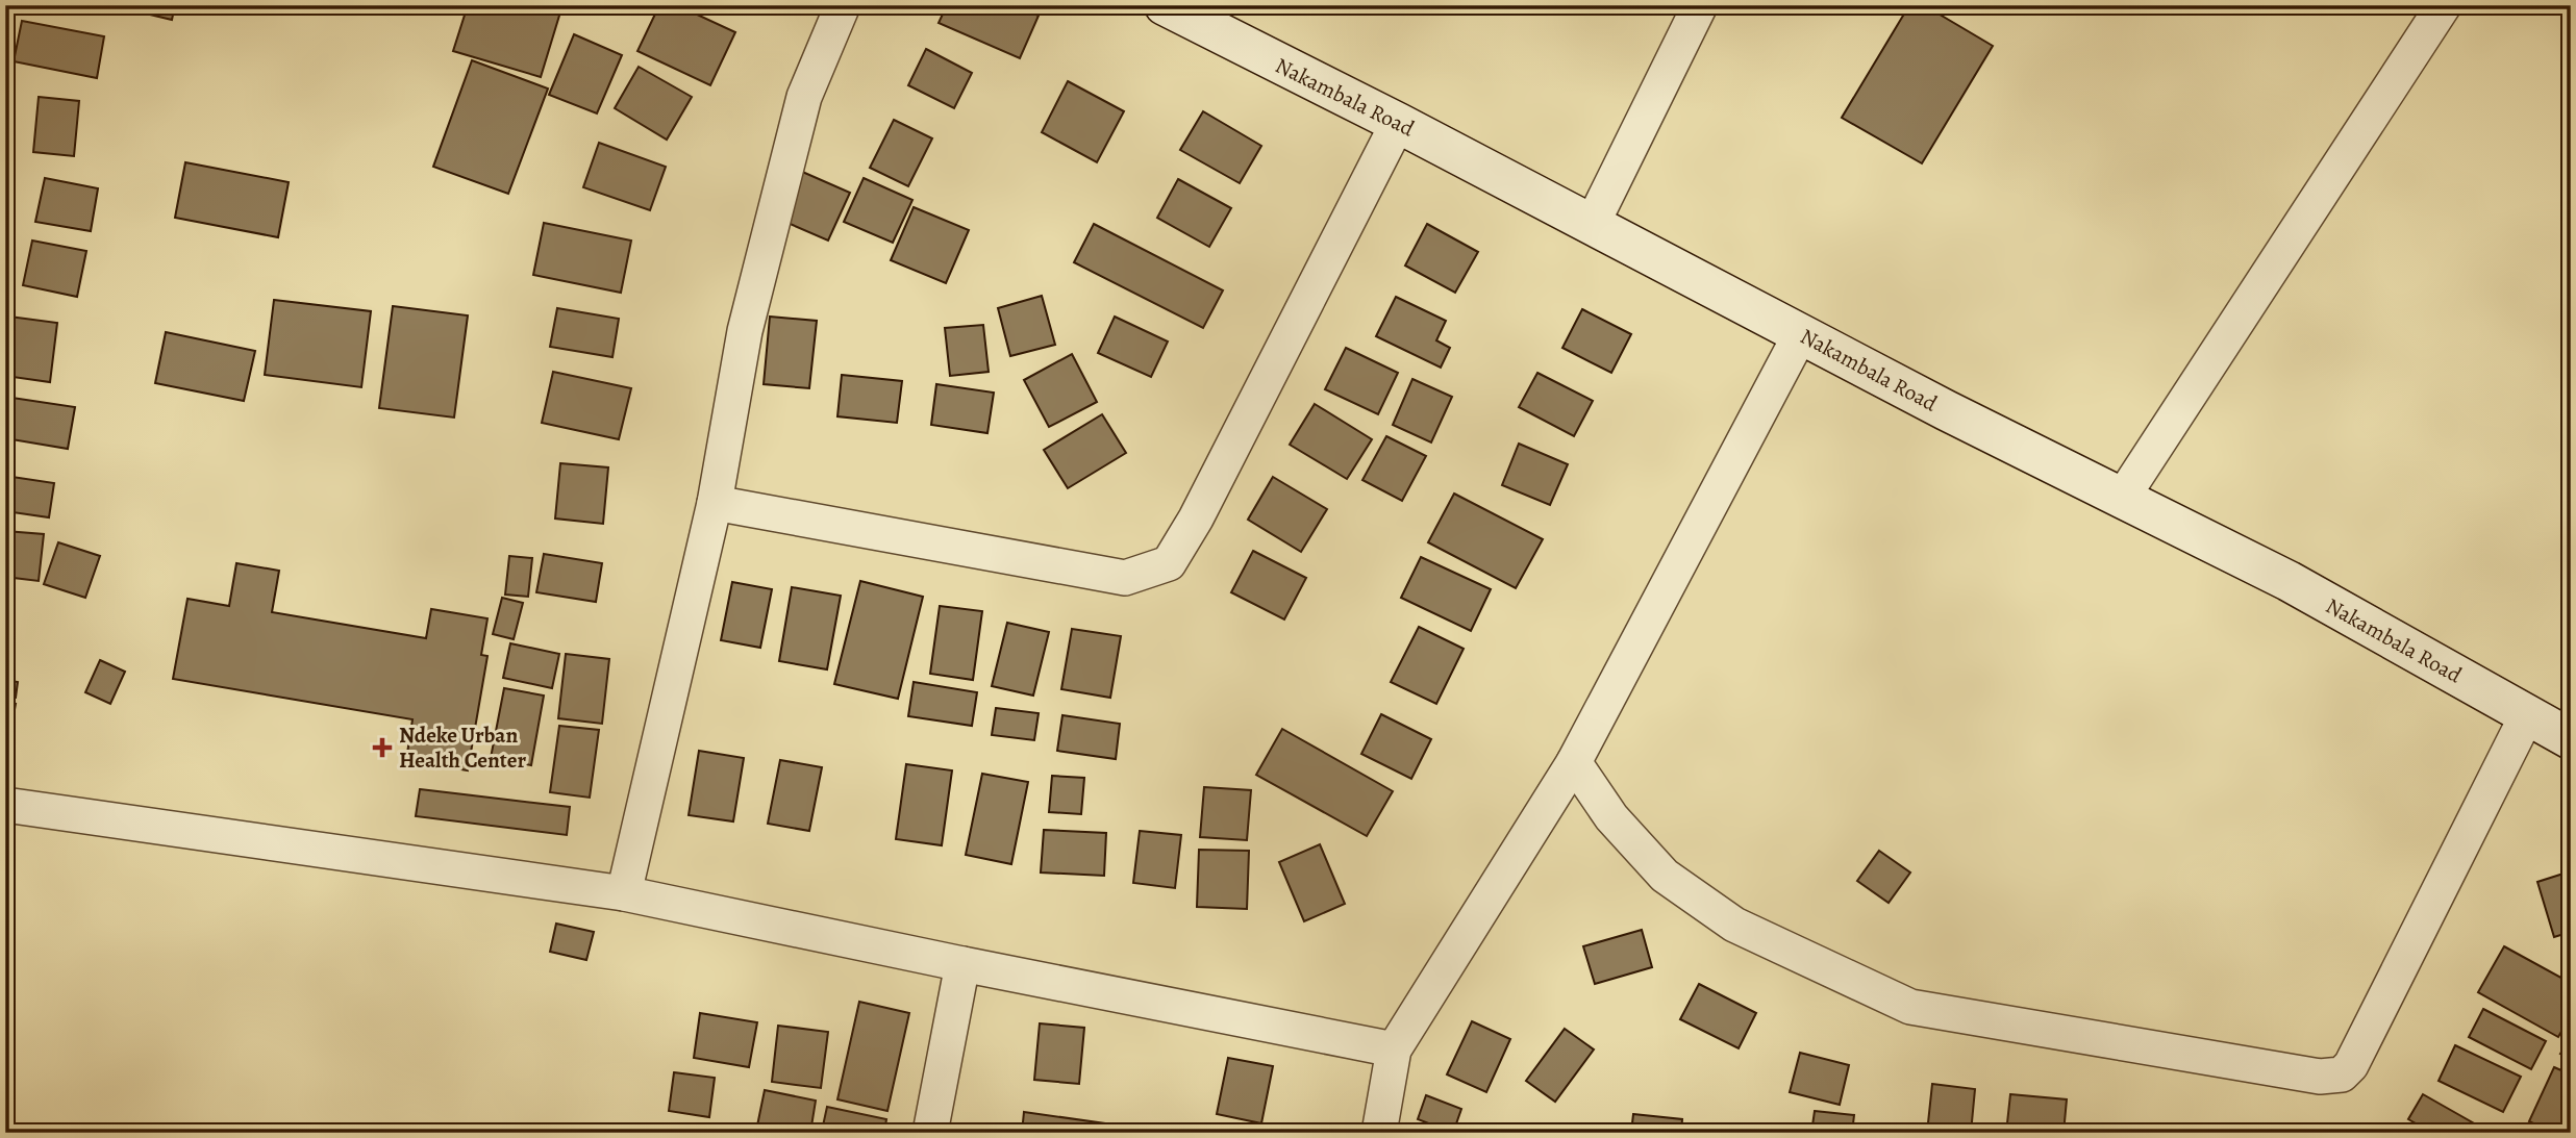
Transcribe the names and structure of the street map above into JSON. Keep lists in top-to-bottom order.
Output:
{
  "streets": {
    "main road": ["Nakambala Road"]
  },
  "places": {
    "health": ["Ndeke Urban Health Center"]
  }
}
